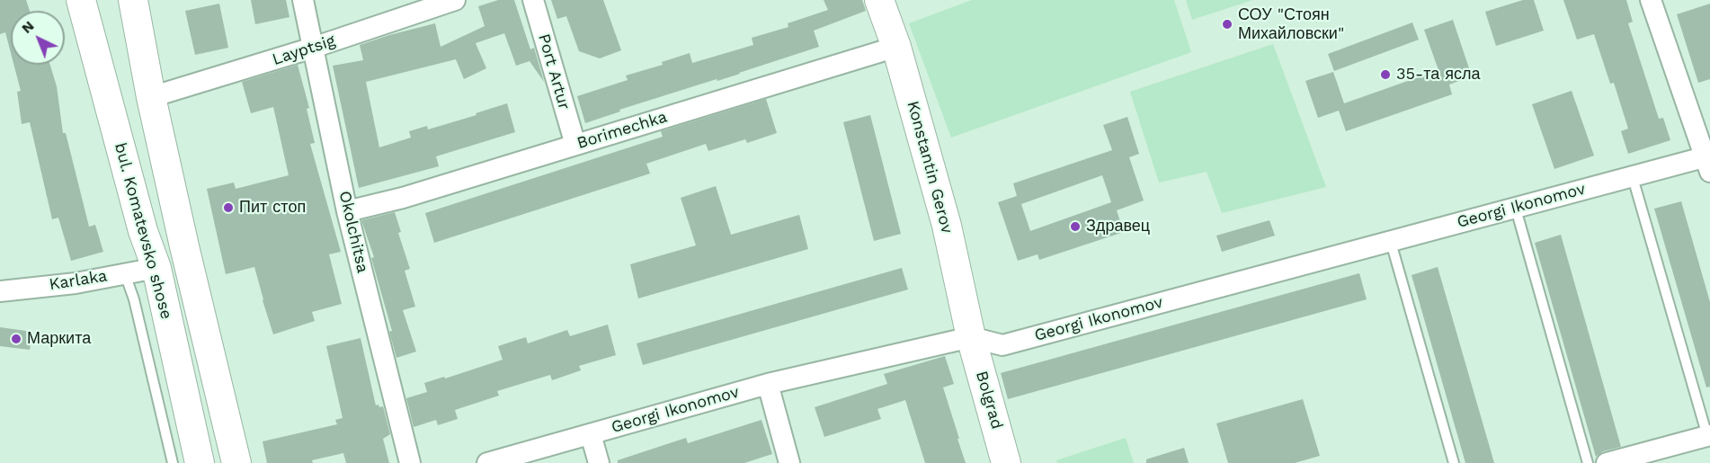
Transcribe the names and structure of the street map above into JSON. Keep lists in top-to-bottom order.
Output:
{
  "streets": {
    "main road": ["Konstantin Gerov", "bul. Komatevsko shose", "Bolgrad"],
    "street": [
      "Layptsig",
      "Port Artur",
      "Borimechka",
      "Georgi Ikonomov",
      "Okolchitsa",
      "Karlaka"
    ]
  },
  "crossings": [
    ["Layptsig", "Okolchitsa"],
    ["Port Artur", "Borimechka"],
    ["Borimechka", "Konstantin Gerov"],
    ["Borimechka", "Okolchitsa"],
    ["Konstantin Gerov", "Georgi Ikonomov"],
    ["Konstantin Gerov", "Bolgrad"],
    ["Georgi Ikonomov", "Bolgrad"],
    ["bul. Komatevsko shose", "Karlaka"]
  ],
  "places": [
    "СОУ \"Стоян Михайловски\"",
    "35-та ясла",
    "Пит стоп",
    "Здравец",
    "Маркита"
  ],
  "north": "top left"
}
